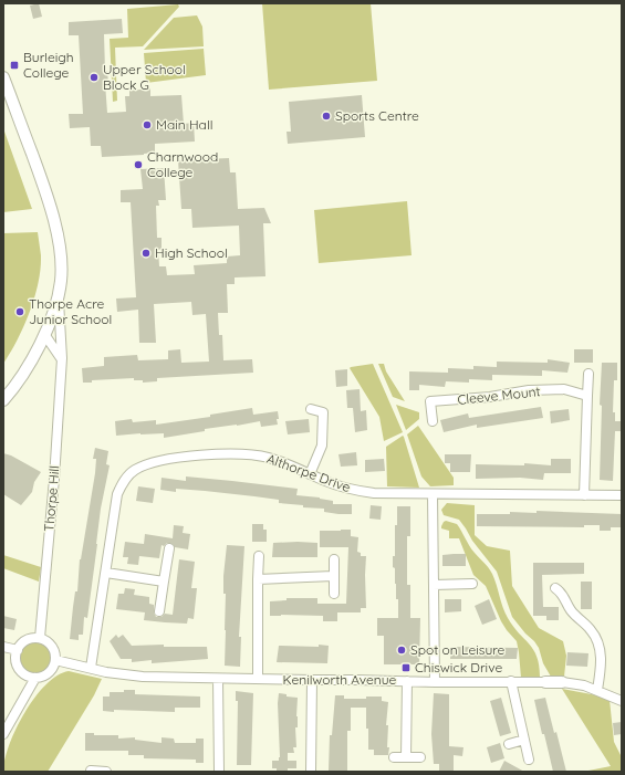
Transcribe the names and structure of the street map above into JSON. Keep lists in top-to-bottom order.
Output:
{
  "streets": {
    "street": [
      "Cleeve Mount",
      "Althorpe Drive",
      "Thorpe Hill",
      "Kenilworth Avenue"
    ]
  },
  "crossings": [
    ["Althorpe Drive", "Kenilworth Avenue"],
    ["Thorpe Hill", "Kenilworth Avenue"]
  ],
  "places": {
    "transit": ["Burleigh College", "Chiswick Drive"],
    "other": [
      "Upper School Block G",
      "Sports Centre",
      "Main Hall",
      "Charnwood College",
      "High School",
      "Thorpe Acre Junior School",
      "Spot on Leisure"
    ]
  }
}
